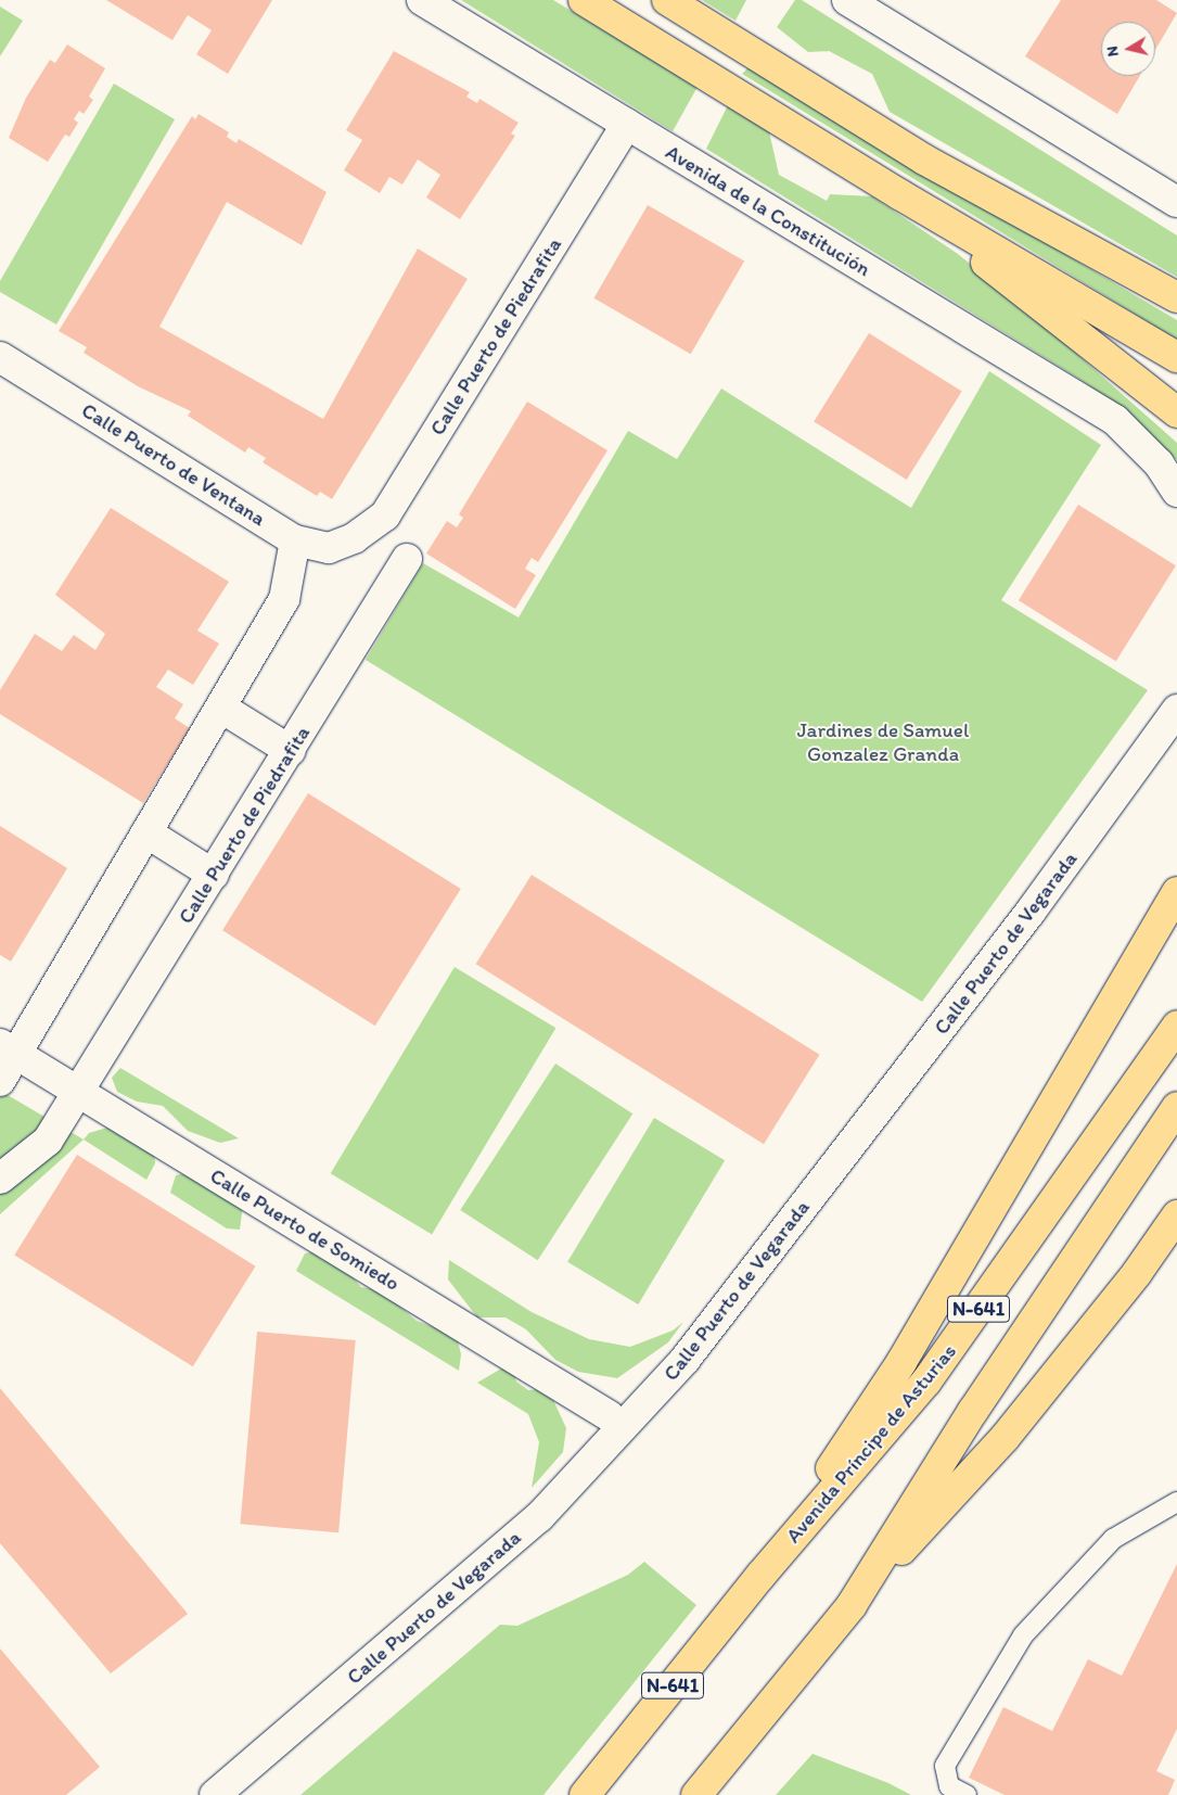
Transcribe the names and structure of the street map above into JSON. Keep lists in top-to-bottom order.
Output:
{
  "streets": {
    "main road": ["N-641", "Avenida Príncipe de Asturias"],
    "street": [
      "Avenida de la Constitución",
      "Calle Puerto de Piedrafita",
      "Calle Puerto de Ventana",
      "Calle Puerto de Vegarada",
      "Calle Puerto de Somiedo"
    ]
  },
  "crossings": [
    ["Avenida de la Constitución", "Calle Puerto de Piedrafita"],
    ["Calle Puerto de Piedrafita", "Calle Puerto de Ventana"],
    ["Calle Puerto de Piedrafita", "Calle Puerto de Somiedo"]
  ],
  "parks": ["Jardines de Samuel Gonzalez Granda"],
  "north": "left"
}
